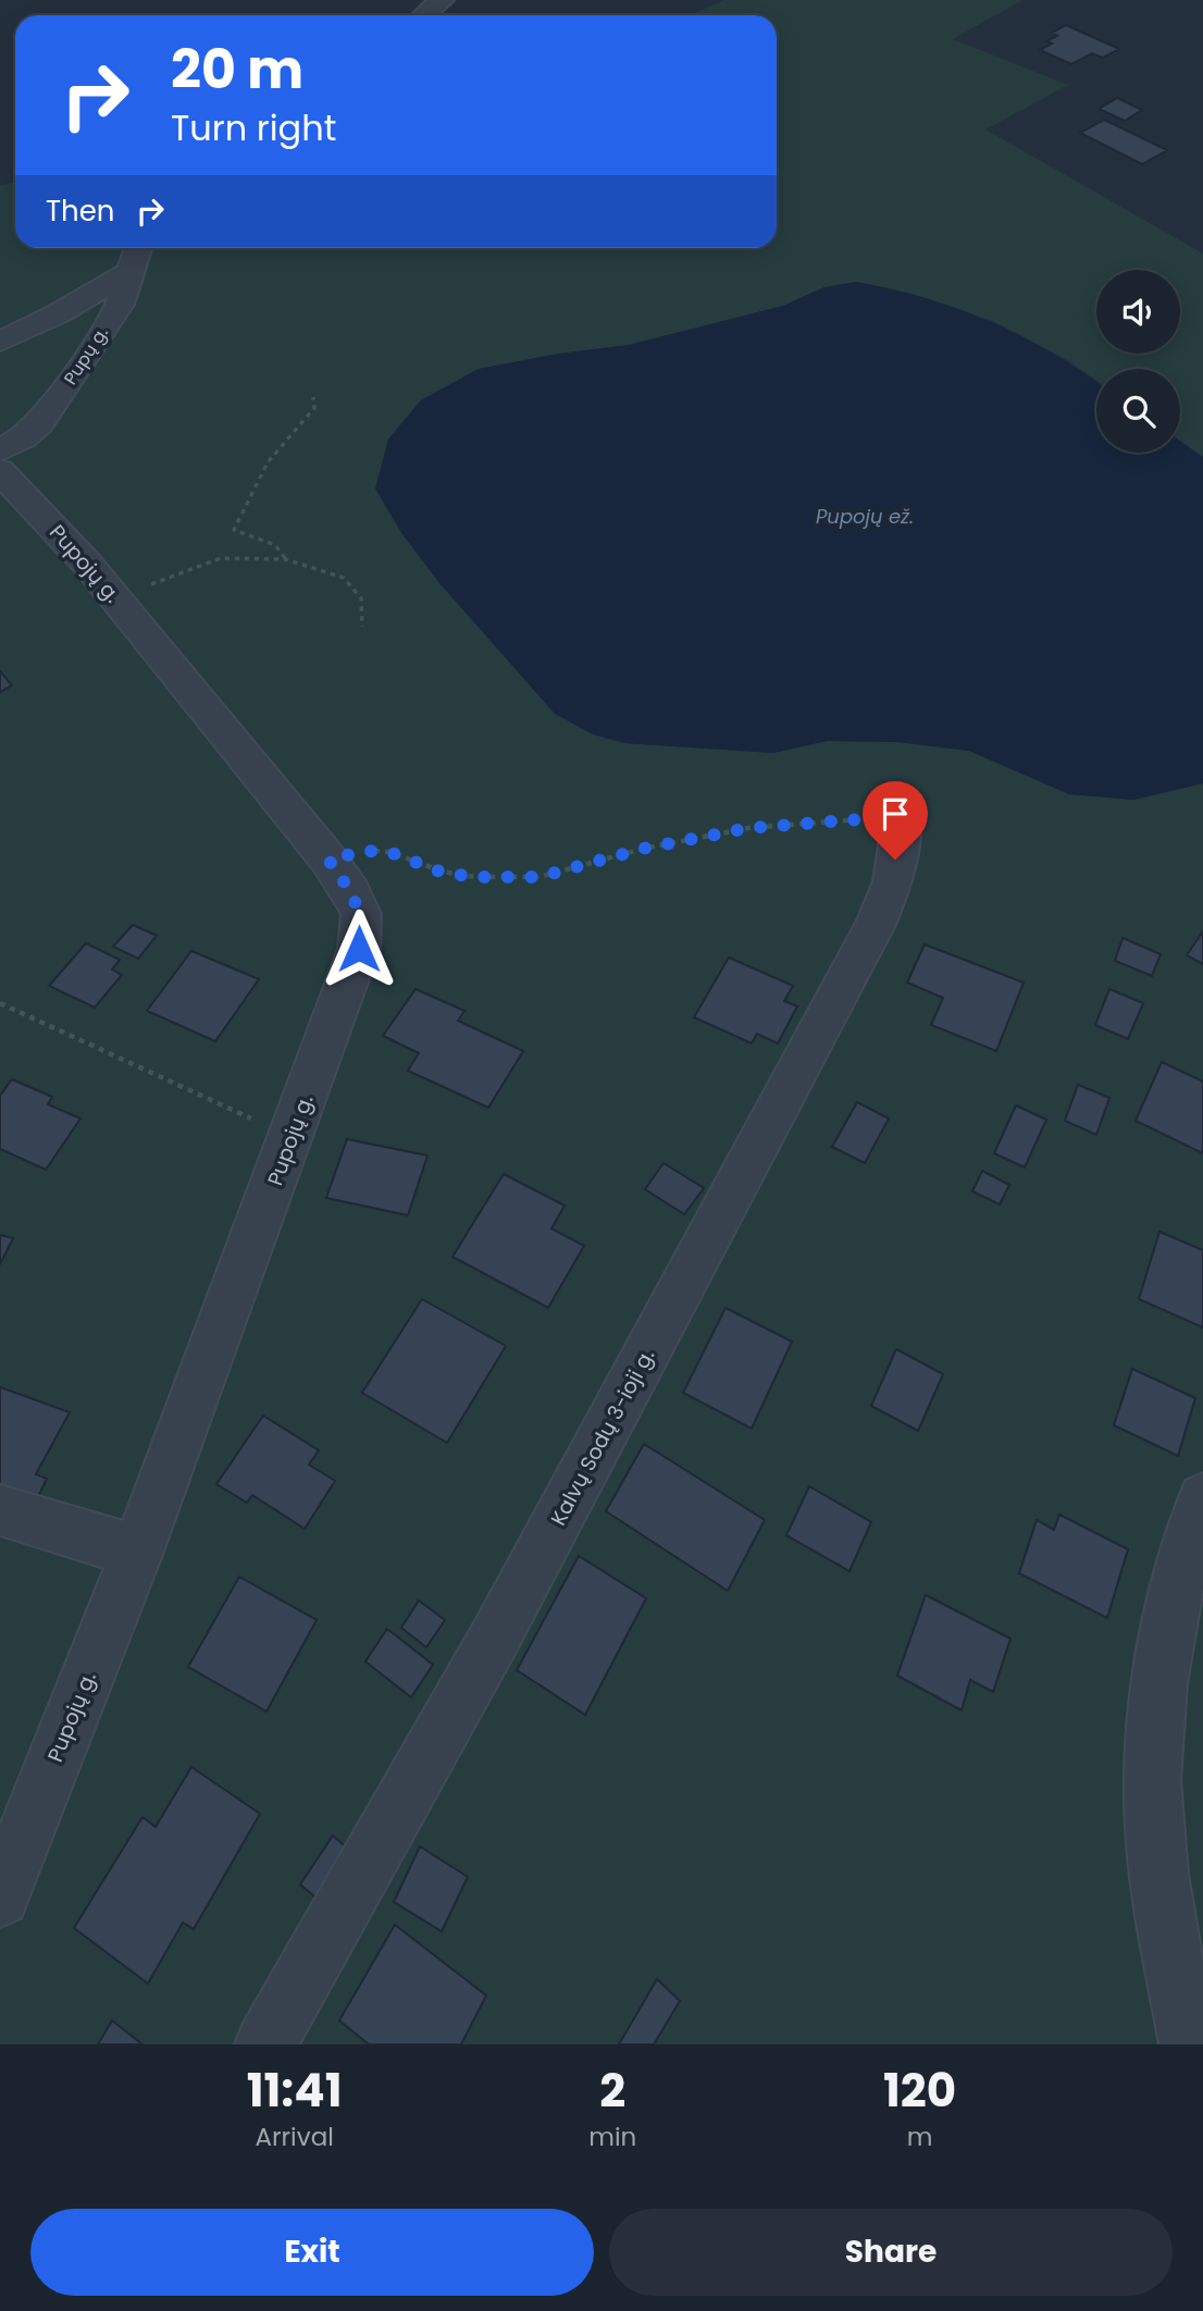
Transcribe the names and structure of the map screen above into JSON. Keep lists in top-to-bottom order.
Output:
{
  "streets": {
    "street": ["Pupų g.", "Pupojų g.", "Kalvų Sodų 3-ioji g."]
  },
  "water": ["Pupojų ež."],
  "page": {
    "turn": ["20 m", "Turn right"],
    "then": "Then",
    "eta": [
      "11:41",
      "Arrival",
      "2",
      "min",
      "120",
      "m"
    ],
    "buttons": ["Exit", "Share"]
  }
}
